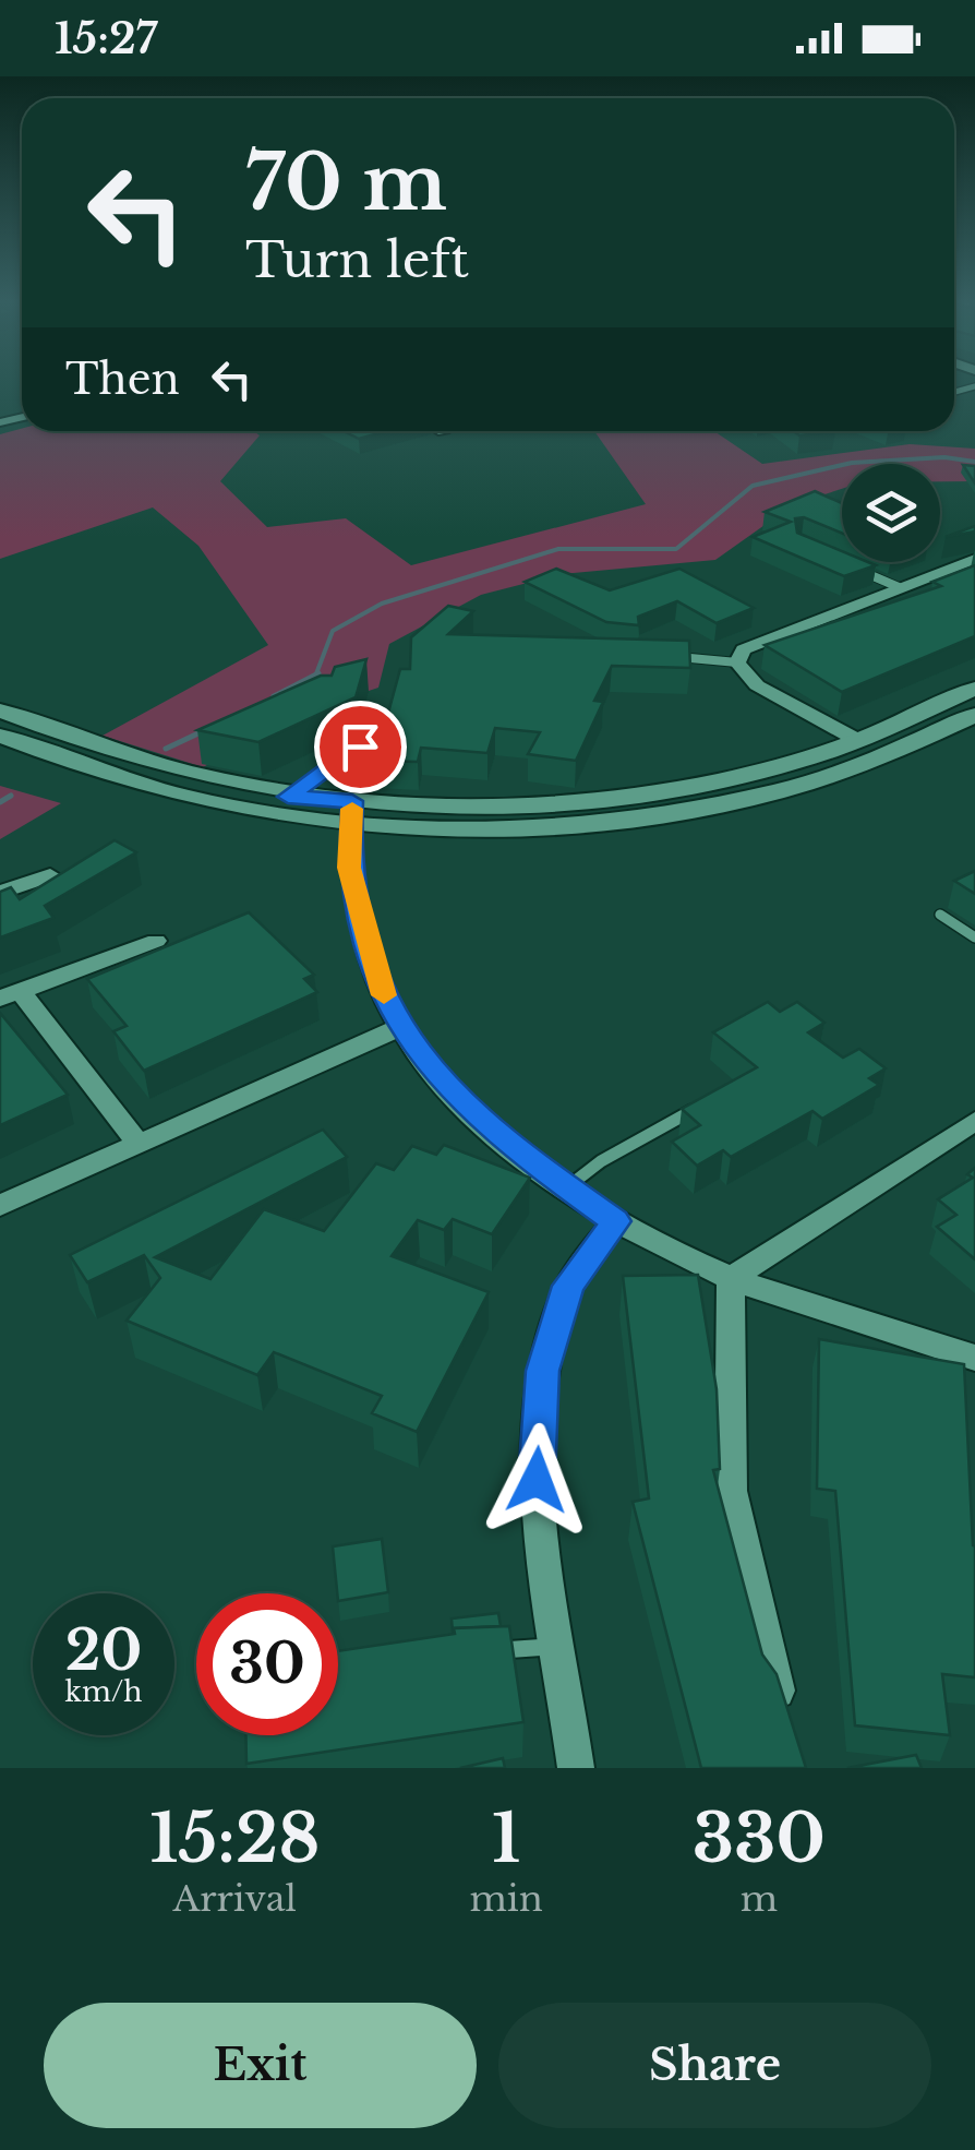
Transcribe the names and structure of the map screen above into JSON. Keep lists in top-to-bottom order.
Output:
{
  "page": {
    "status": "15:27",
    "turn": ["70 m", "Turn left"],
    "then": "Then",
    "speed": "20 km/h",
    "limit": "30",
    "eta": [
      "15:28",
      "Arrival",
      "1",
      "min",
      "330",
      "m"
    ],
    "buttons": ["Exit", "Share"]
  }
}
